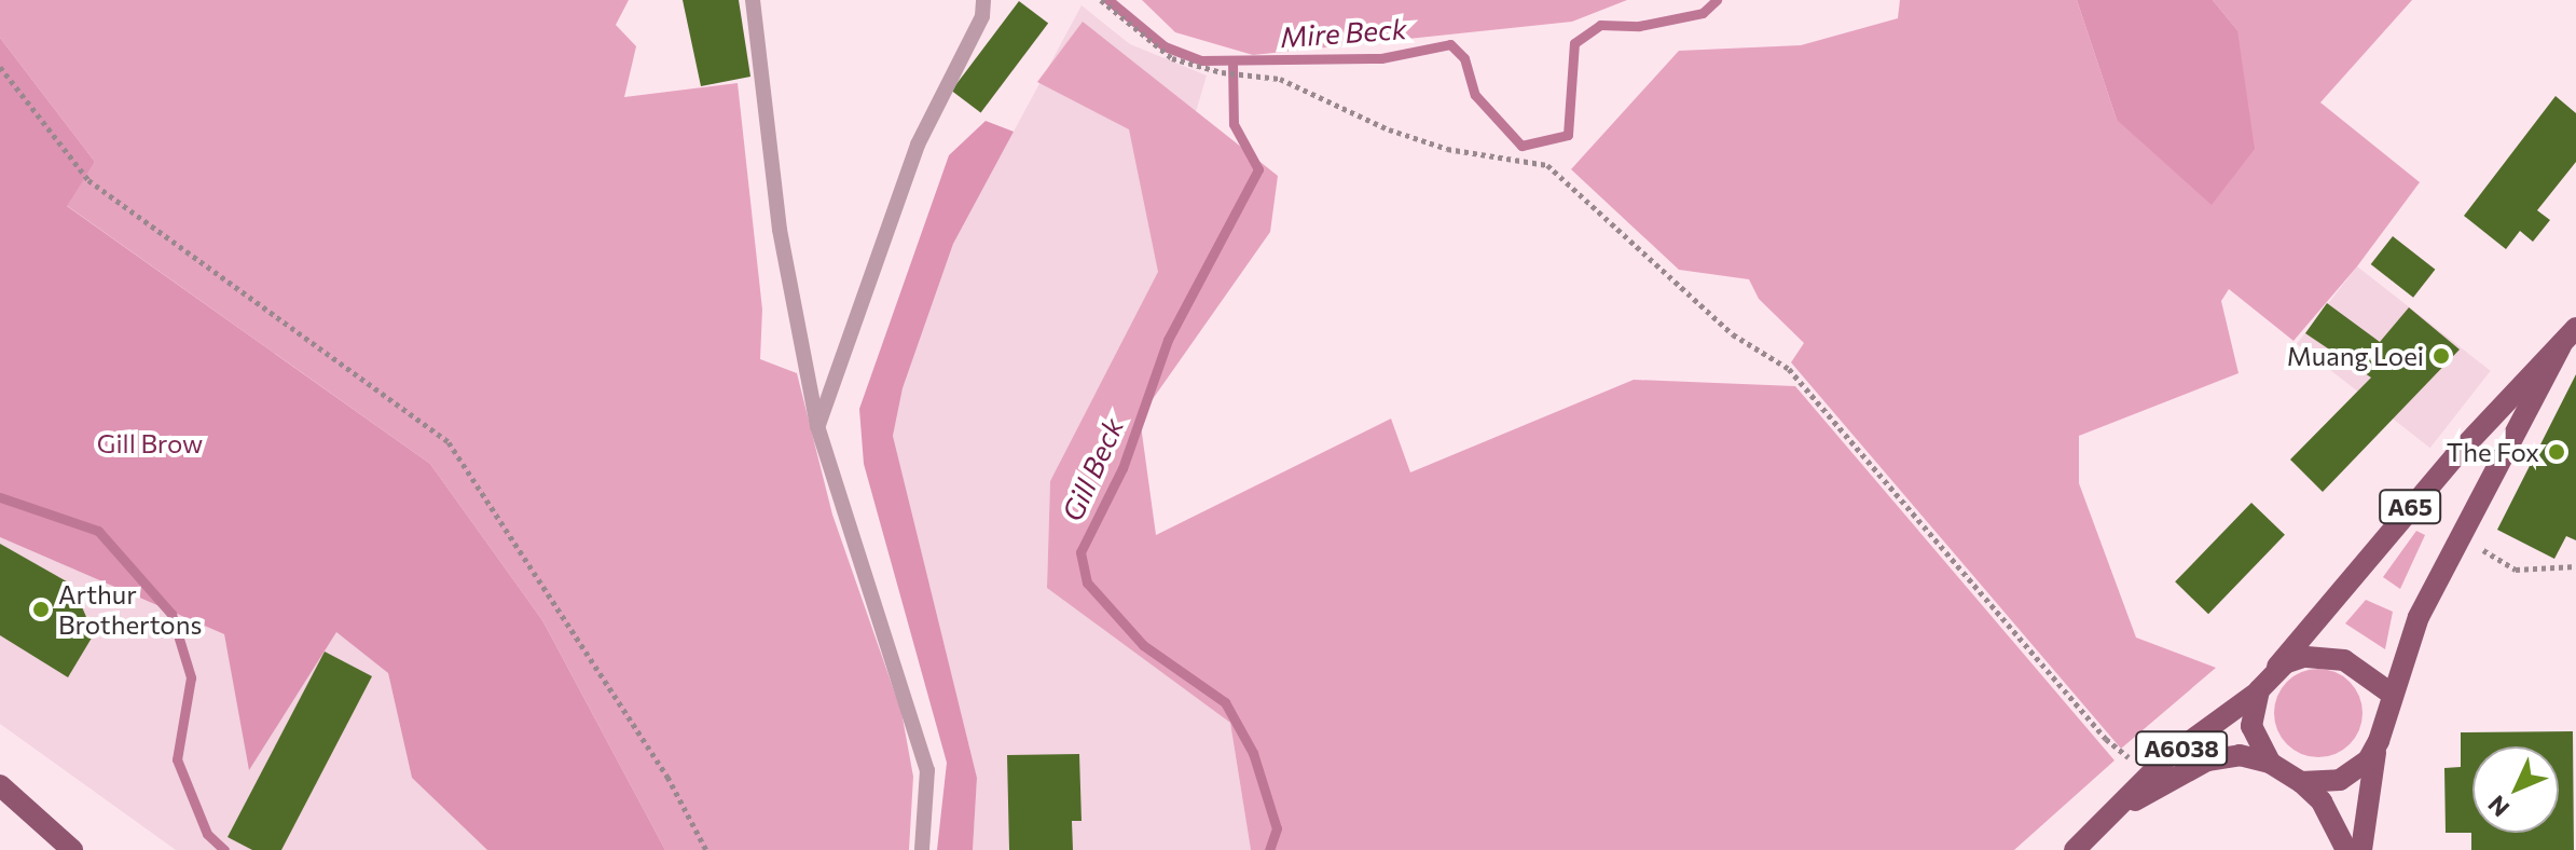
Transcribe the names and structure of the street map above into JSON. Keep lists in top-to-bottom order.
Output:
{
  "streets": {
    "main road": ["A65", "A6038"]
  },
  "crossings": [
    ["A65", "A6038"]
  ],
  "water": ["Mire Beck", "Gill Beck"],
  "parks": ["Gill Brow"],
  "places": ["Muang Loei", "The Fox", "Arthur Brothertons"],
  "north": "bottom left"
}
